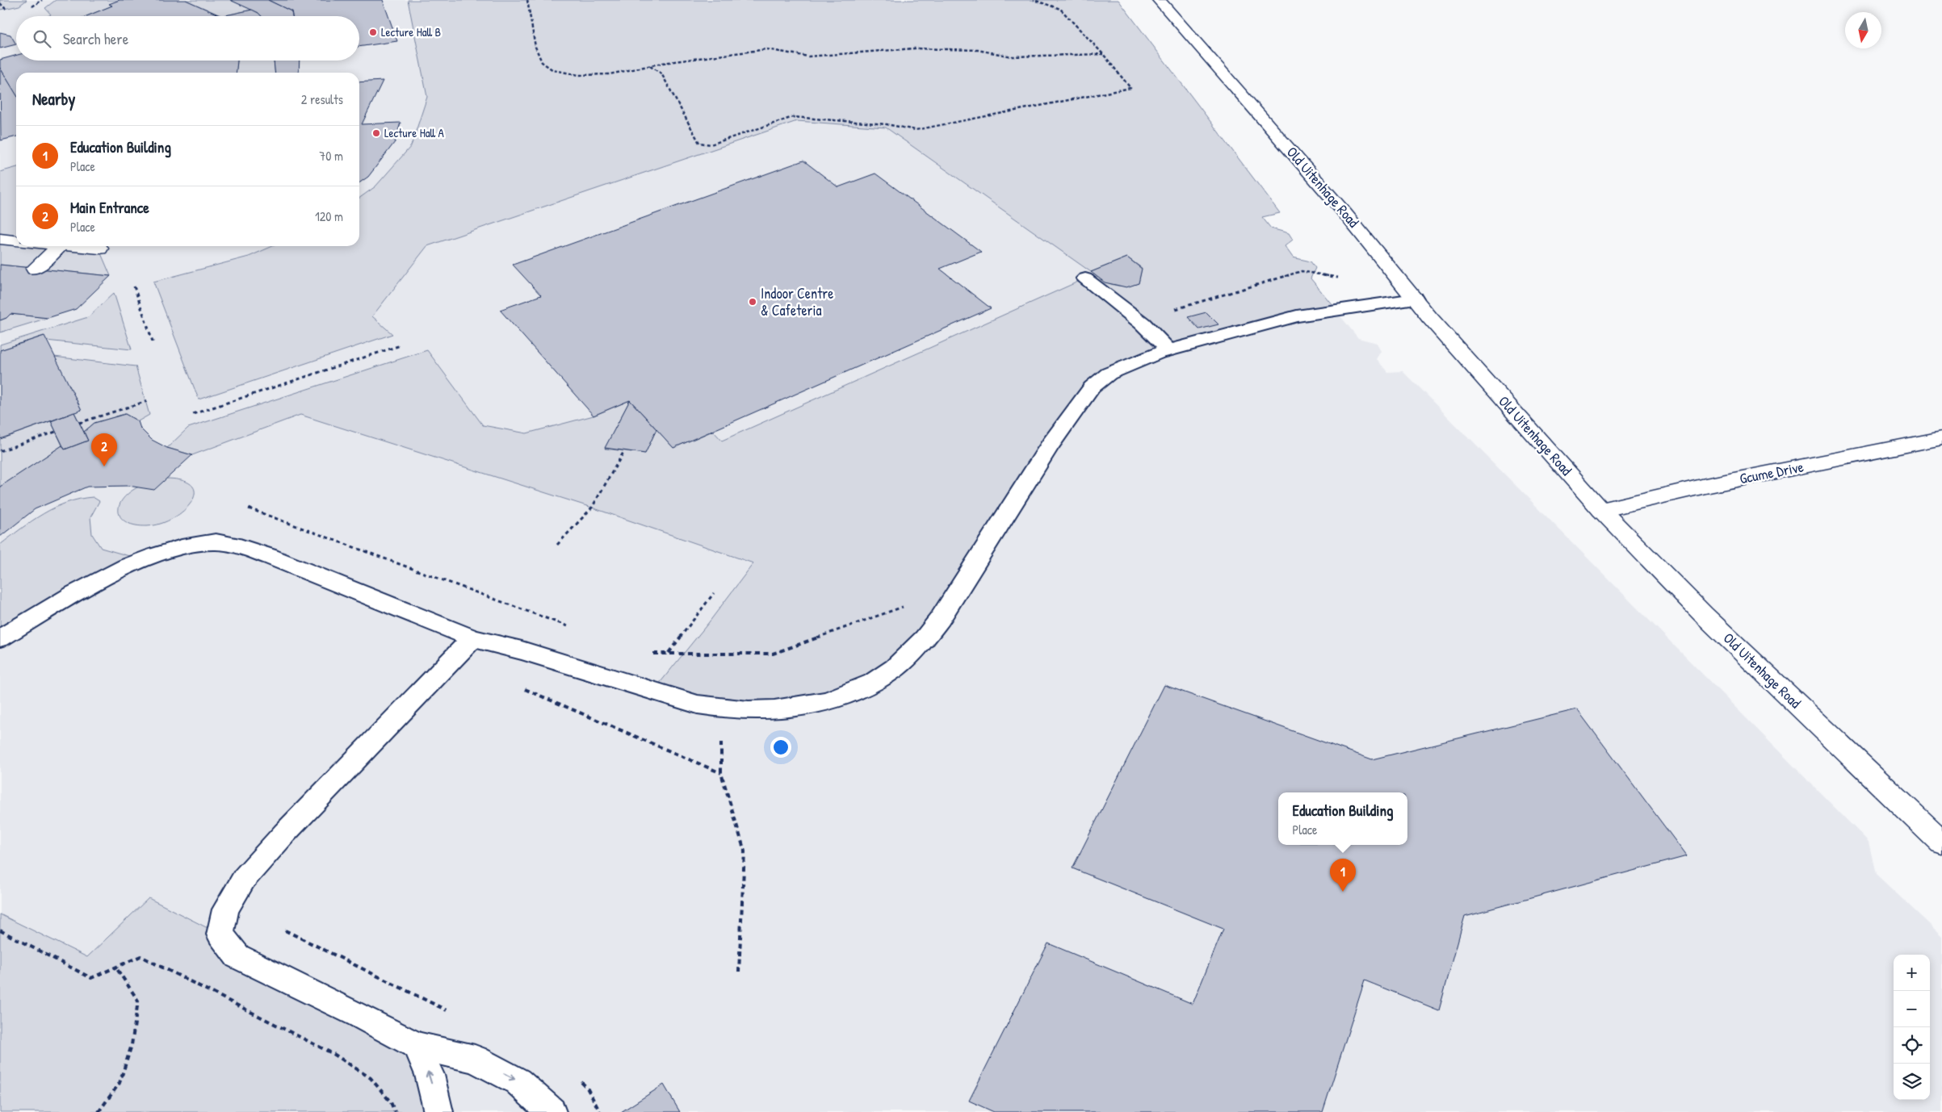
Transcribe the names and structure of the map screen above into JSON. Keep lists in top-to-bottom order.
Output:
{
  "streets": {
    "street": ["Old Uitenhage Road", "Gcume Drive"]
  },
  "crossings": [
    ["Old Uitenhage Road", "Gcume Drive"]
  ],
  "places": ["Lecture Hall B", "Lecture Hall A", "Indoor Centre & Cafeteria"],
  "north": "bottom",
  "page": {
    "search": "Search here",
    "heading": ["Nearby", "2 results"],
    "list": [
      {
        "mark": "1",
        "name": "Education Building",
        "note": "Place",
        "value": "70 m"
      },
      {
        "mark": "2",
        "name": "Main Entrance",
        "note": "Place",
        "value": "120 m"
      }
    ],
    "pins": ["2", "1"],
    "popup": ["Education Building", "Place"],
    "map_buttons": ["+", "−"]
  }
}
